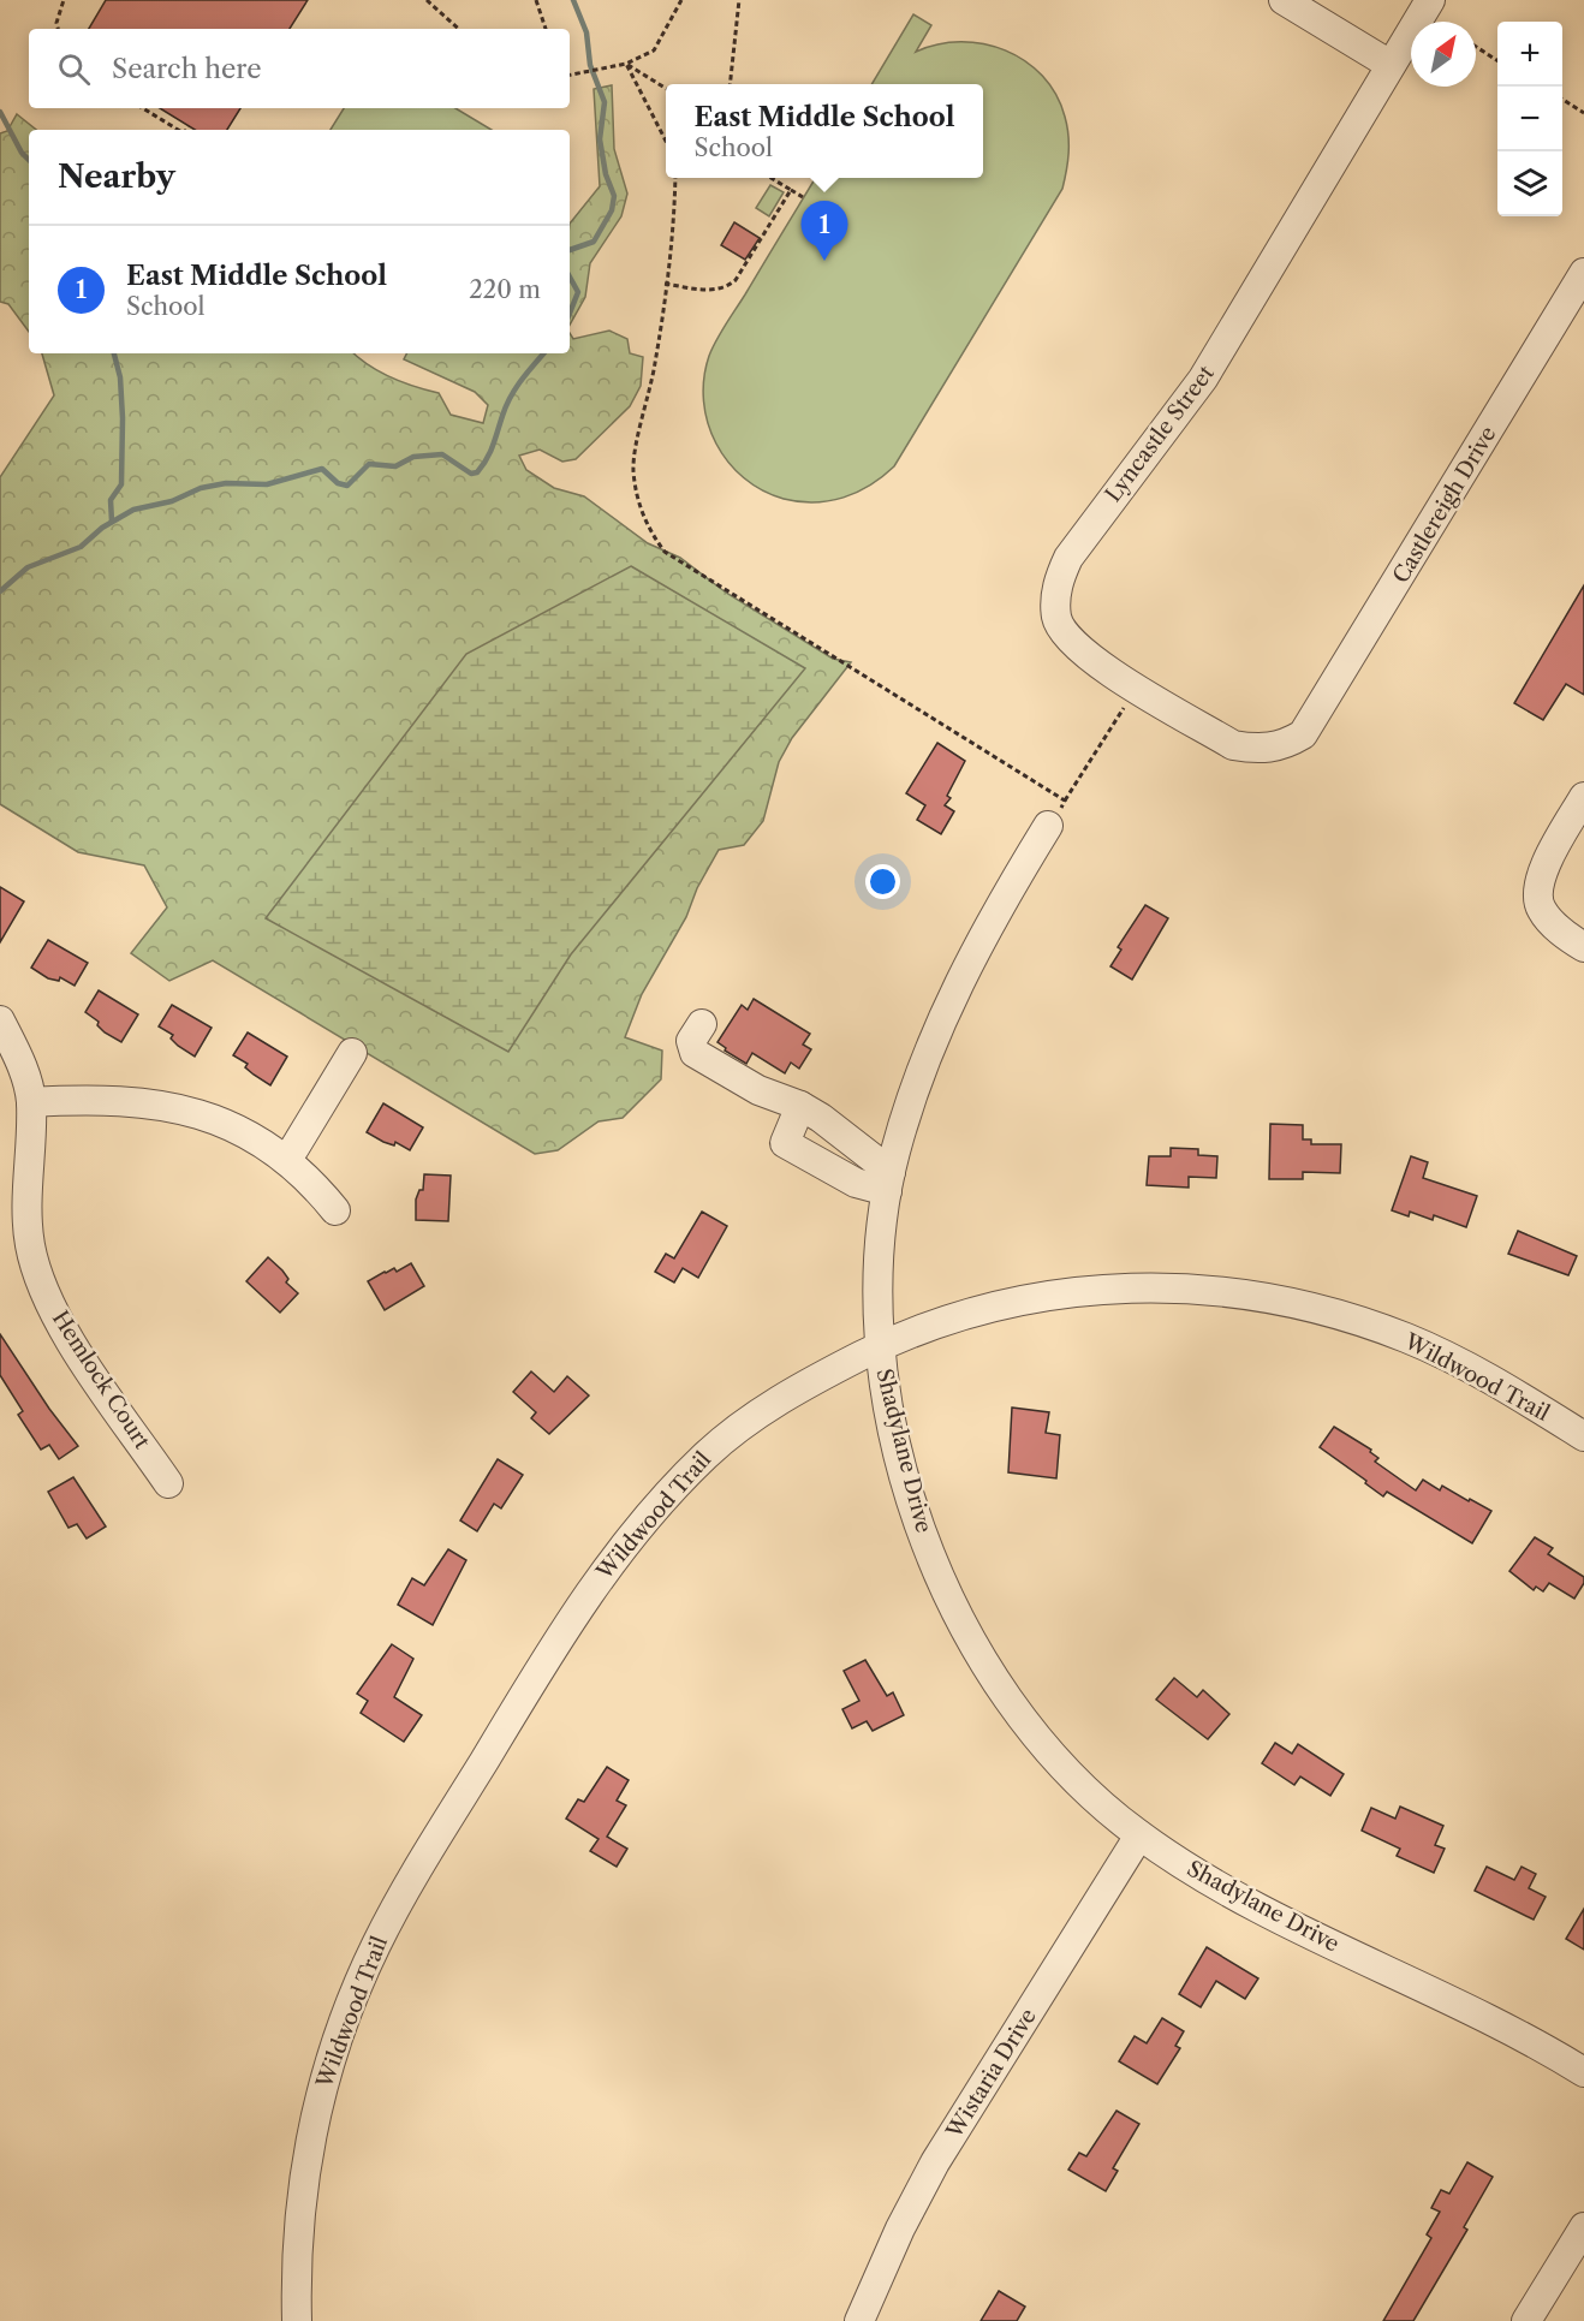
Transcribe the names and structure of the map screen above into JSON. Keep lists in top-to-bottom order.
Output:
{
  "streets": {
    "street": [
      "Lyncastle Street",
      "Castlereigh Drive",
      "Wildwood Trail",
      "Hemlock Court",
      "Shadylane Drive",
      "Wistaria Drive"
    ]
  },
  "crossings": [
    ["Lyncastle Street", "Castlereigh Drive"],
    ["Wildwood Trail", "Shadylane Drive"],
    ["Shadylane Drive", "Wistaria Drive"]
  ],
  "north": "top right",
  "page": {
    "map_buttons": ["+", "−"],
    "search": "Search here",
    "popup": ["East Middle School", "School"],
    "heading": "Nearby",
    "pins": "1",
    "list": [
      {
        "mark": "1",
        "name": "East Middle School",
        "note": "School",
        "value": "220 m"
      }
    ]
  }
}
